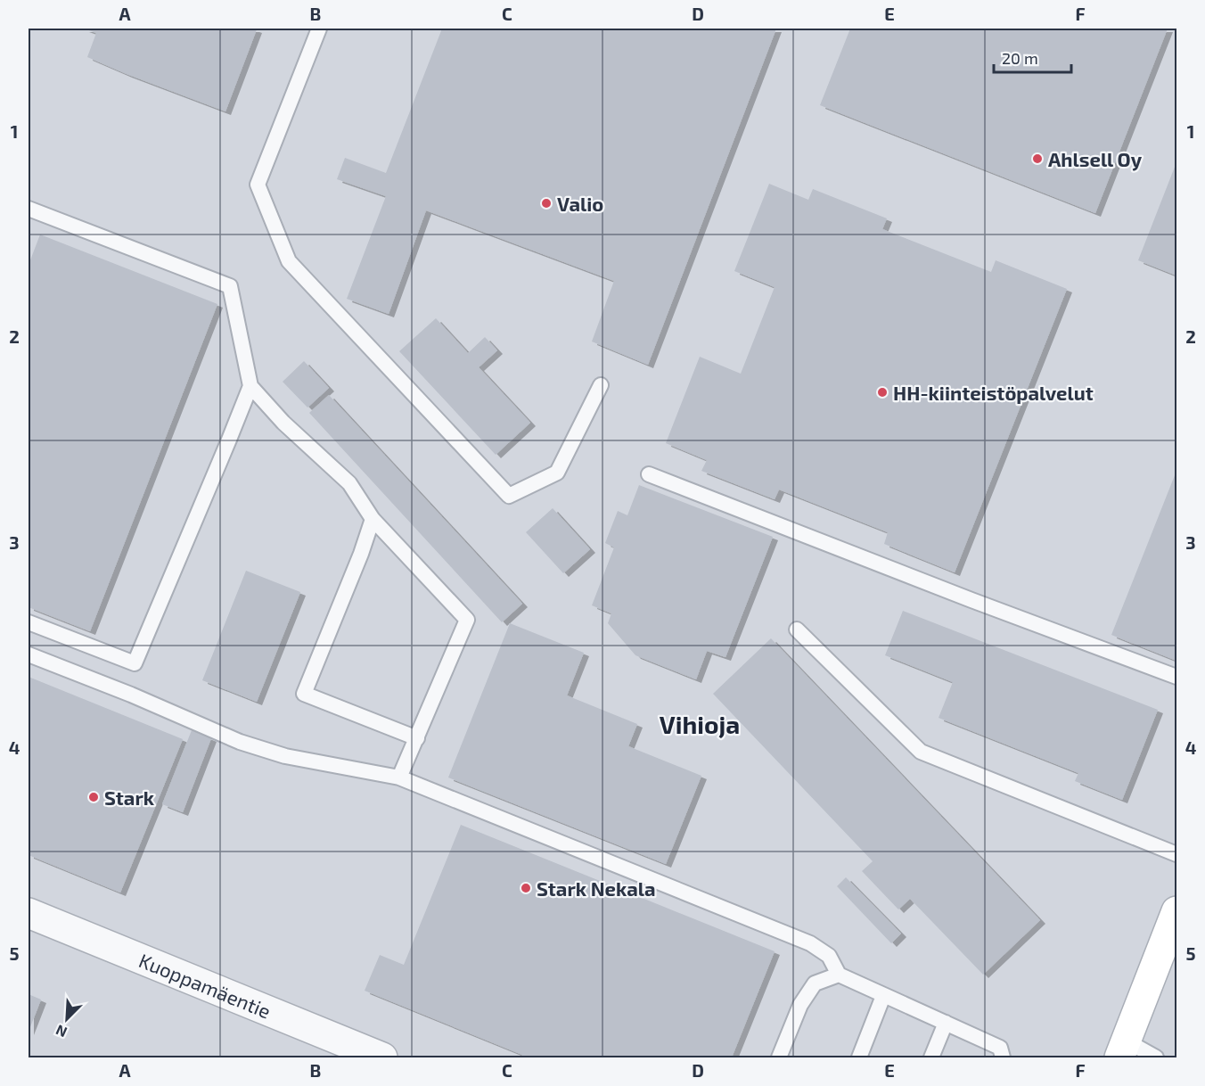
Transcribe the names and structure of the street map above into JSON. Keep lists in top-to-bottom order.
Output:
{
  "streets": {
    "street": ["Kuoppamäentie"]
  },
  "districts": ["Vihioja"],
  "places": [
    "Ahlsell Oy",
    "Valio",
    "HH-kiinteistöpalvelut",
    "Stark",
    "Stark Nekala"
  ],
  "scale_bar": "20 m",
  "north": "bottom left",
  "grid": {
    "columns": [
      "A",
      "B",
      "C",
      "D",
      "E",
      "F"
    ],
    "rows": [
      "1",
      "2",
      "3",
      "4",
      "5"
    ]
  }
}
